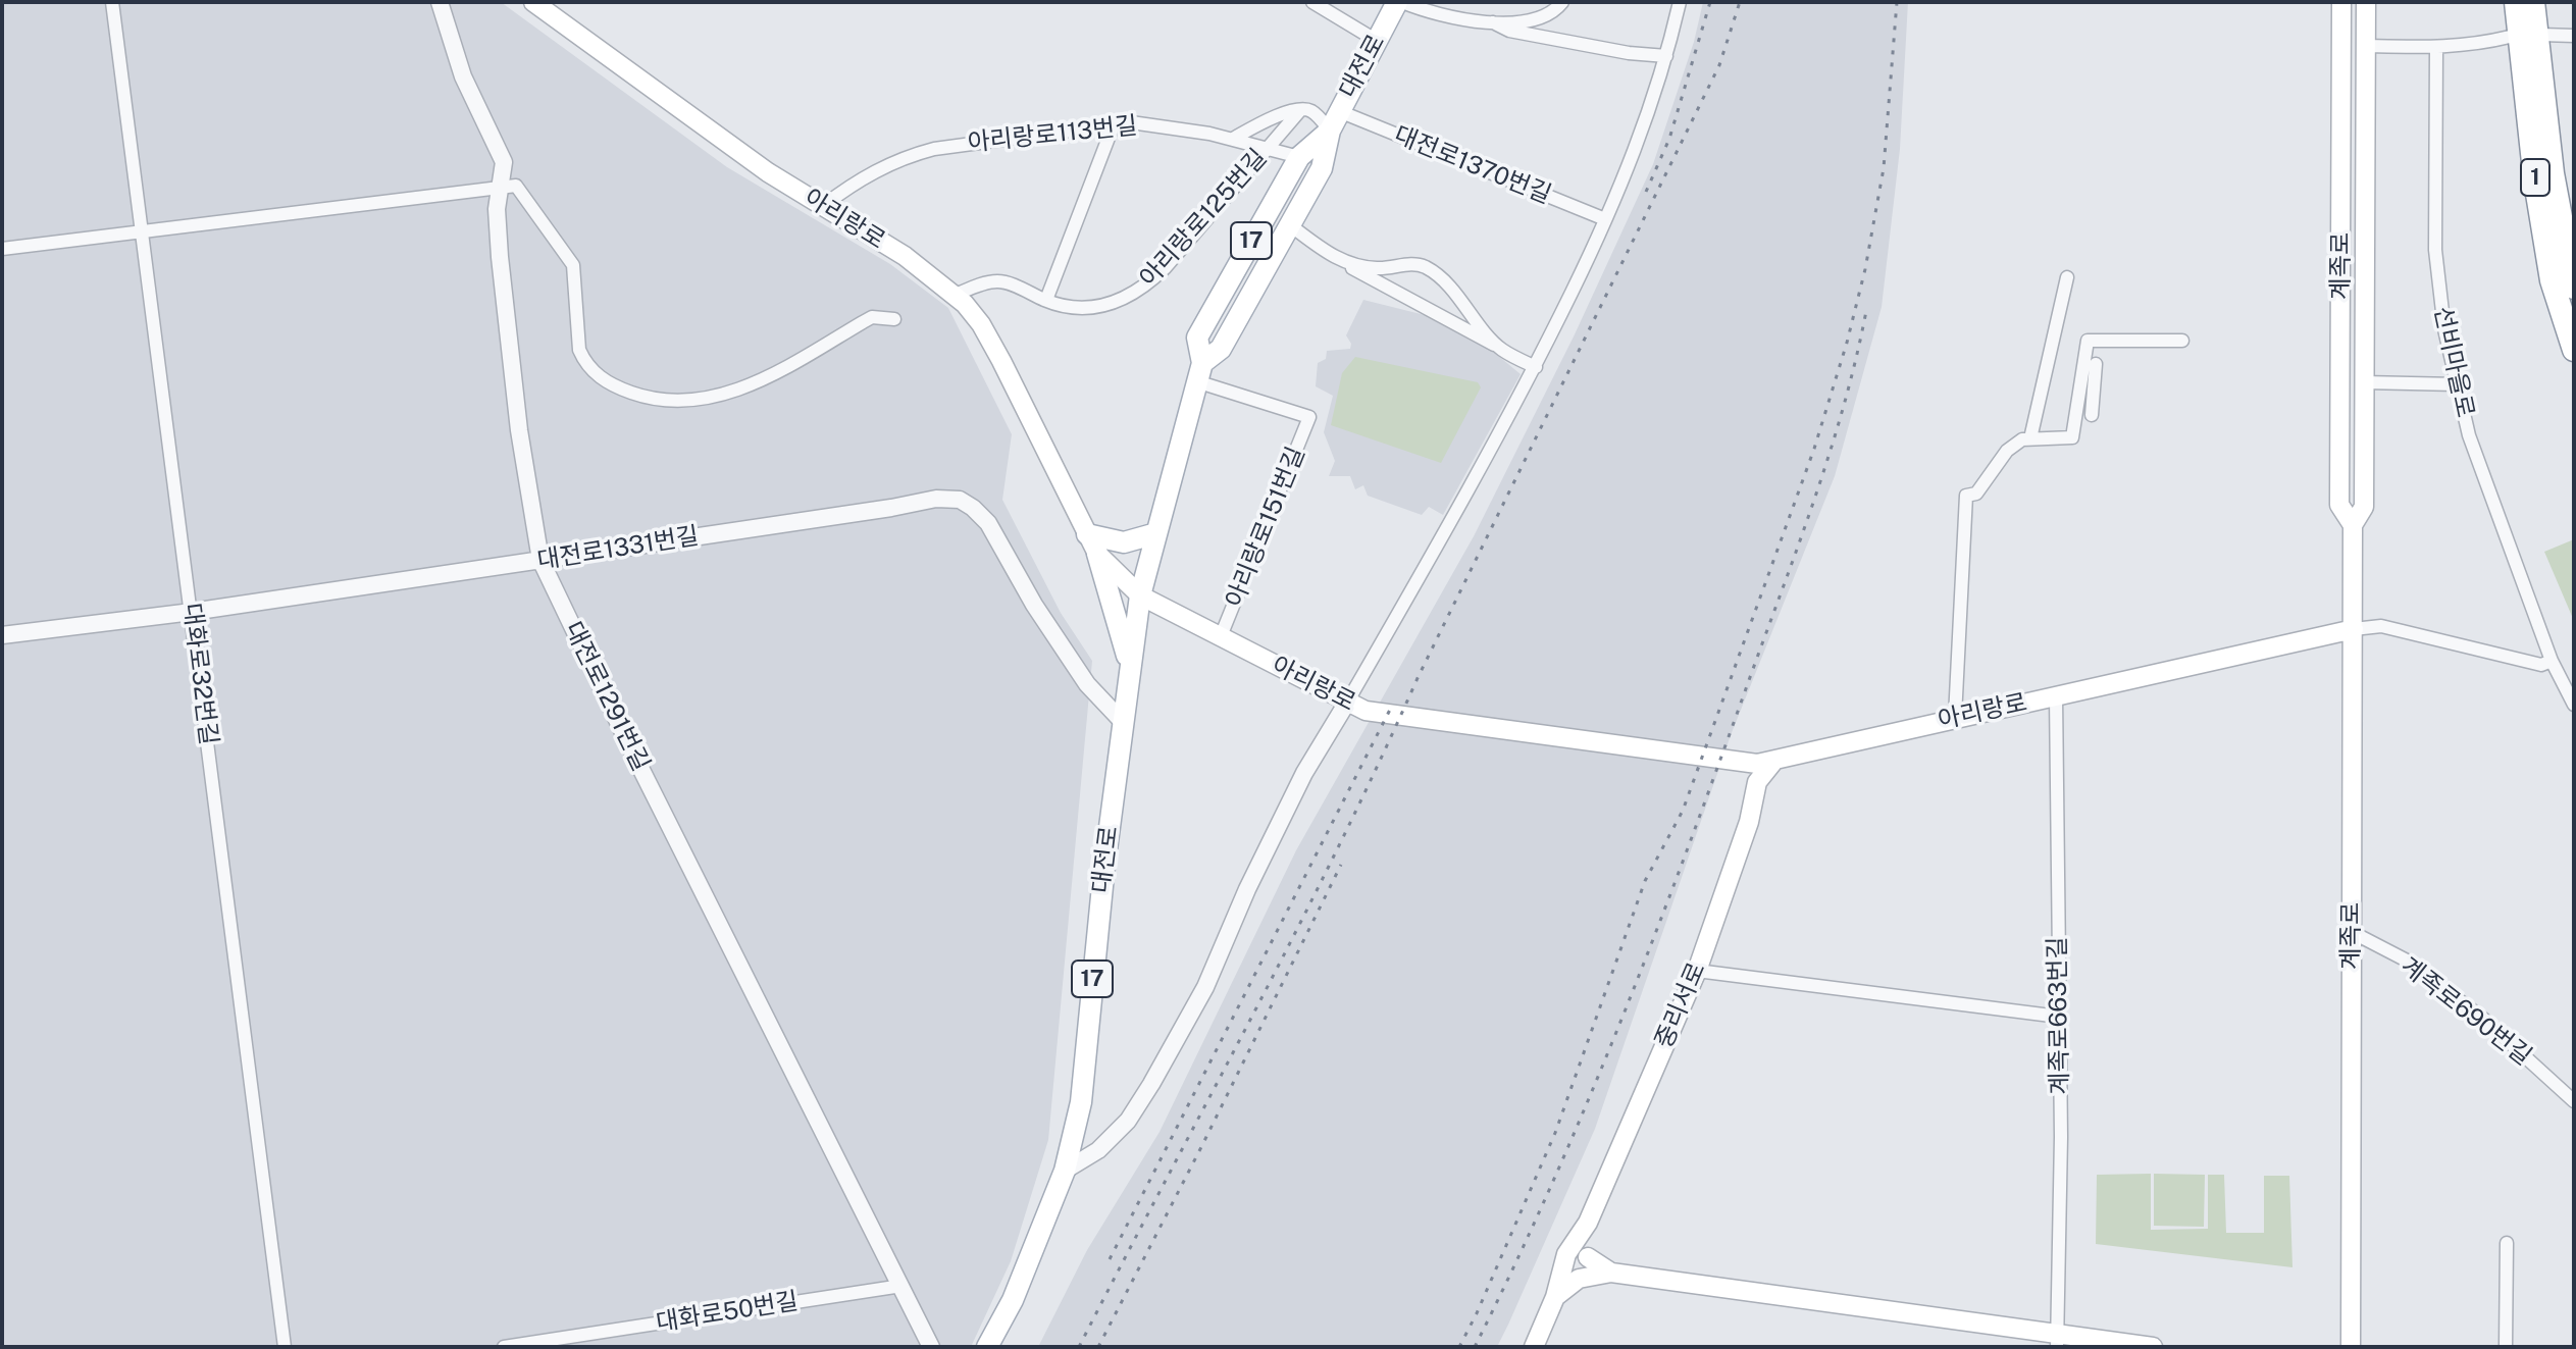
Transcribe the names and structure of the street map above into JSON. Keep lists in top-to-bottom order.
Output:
{
  "streets": {
    "highway": ["1"],
    "main road": [
      "대전로",
      "아리랑로",
      "17",
      "계족로",
      "중리서로"
    ],
    "street": [
      "아리랑로113번길",
      "대전로1370번길",
      "아리랑로125번길",
      "선비마을로",
      "아리랑로151번길",
      "대전로1331번길",
      "대화로32번길",
      "대전로1291번길",
      "계족로690번길",
      "계족로663번길",
      "대화로50번길"
    ]
  },
  "crossings": [
    ["대전로", "아리랑로113번길"],
    ["대전로", "대전로1370번길"],
    ["대전로", "아리랑로"],
    ["대전로", "아리랑로151번길"],
    ["대전로", "대전로1331번길"],
    ["아리랑로113번길", "아리랑로125번길"],
    ["아리랑로113번길", "아리랑로"],
    ["아리랑로125번길", "아리랑로"],
    ["아리랑로", "계족로"],
    ["아리랑로", "아리랑로151번길"],
    ["아리랑로", "중리서로"],
    ["아리랑로", "계족로663번길"],
    ["계족로", "계족로690번길"],
    ["대전로1331번길", "대화로32번길"],
    ["대전로1331번길", "대전로1291번길"],
    ["대전로1291번길", "대화로50번길"]
  ]
}
